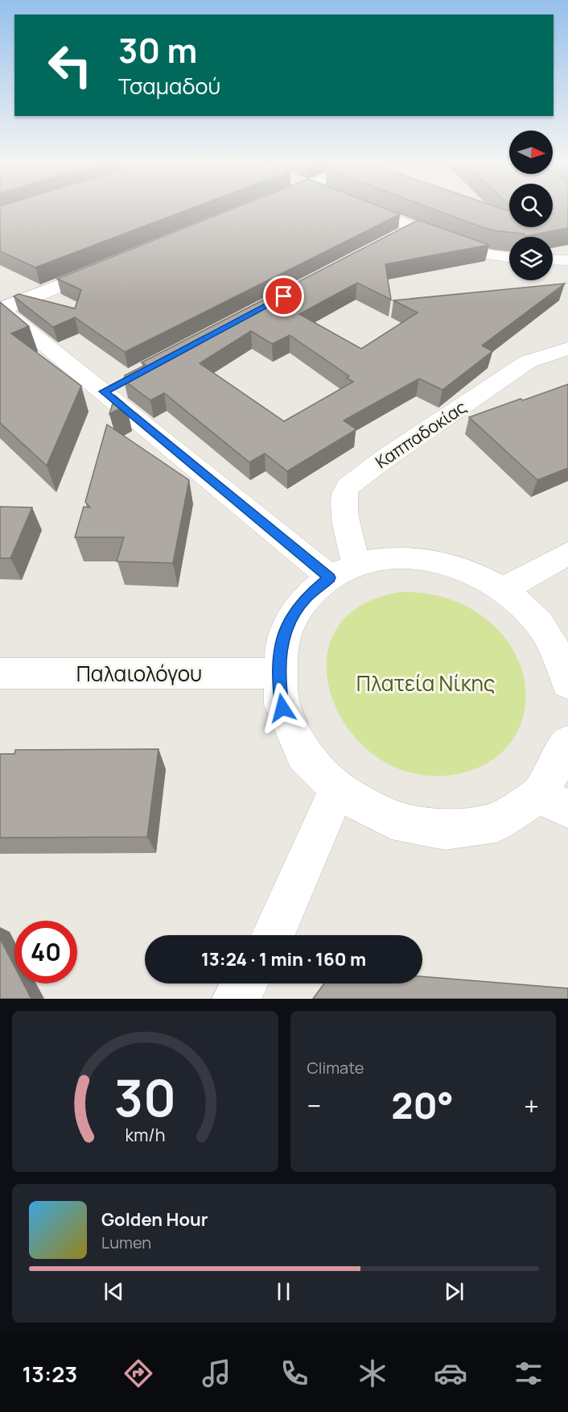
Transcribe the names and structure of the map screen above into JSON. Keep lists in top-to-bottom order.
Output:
{
  "streets": {
    "street": ["Καππαδοκίας", "Παλαιολόγου"]
  },
  "parks": ["Πλατεία Νίκης"],
  "north": "right",
  "page": {
    "turn": ["30 m", "Τσαμαδού"],
    "limit": "40",
    "trip": "13:24 · 1 min · 160 m",
    "tile": "Climate",
    "heat": ["−", "20°", "+"],
    "song": ["Golden Hour", "Lumen"],
    "tabs": "13:23",
    "gauge": ["30", "km/h"]
  }
}
